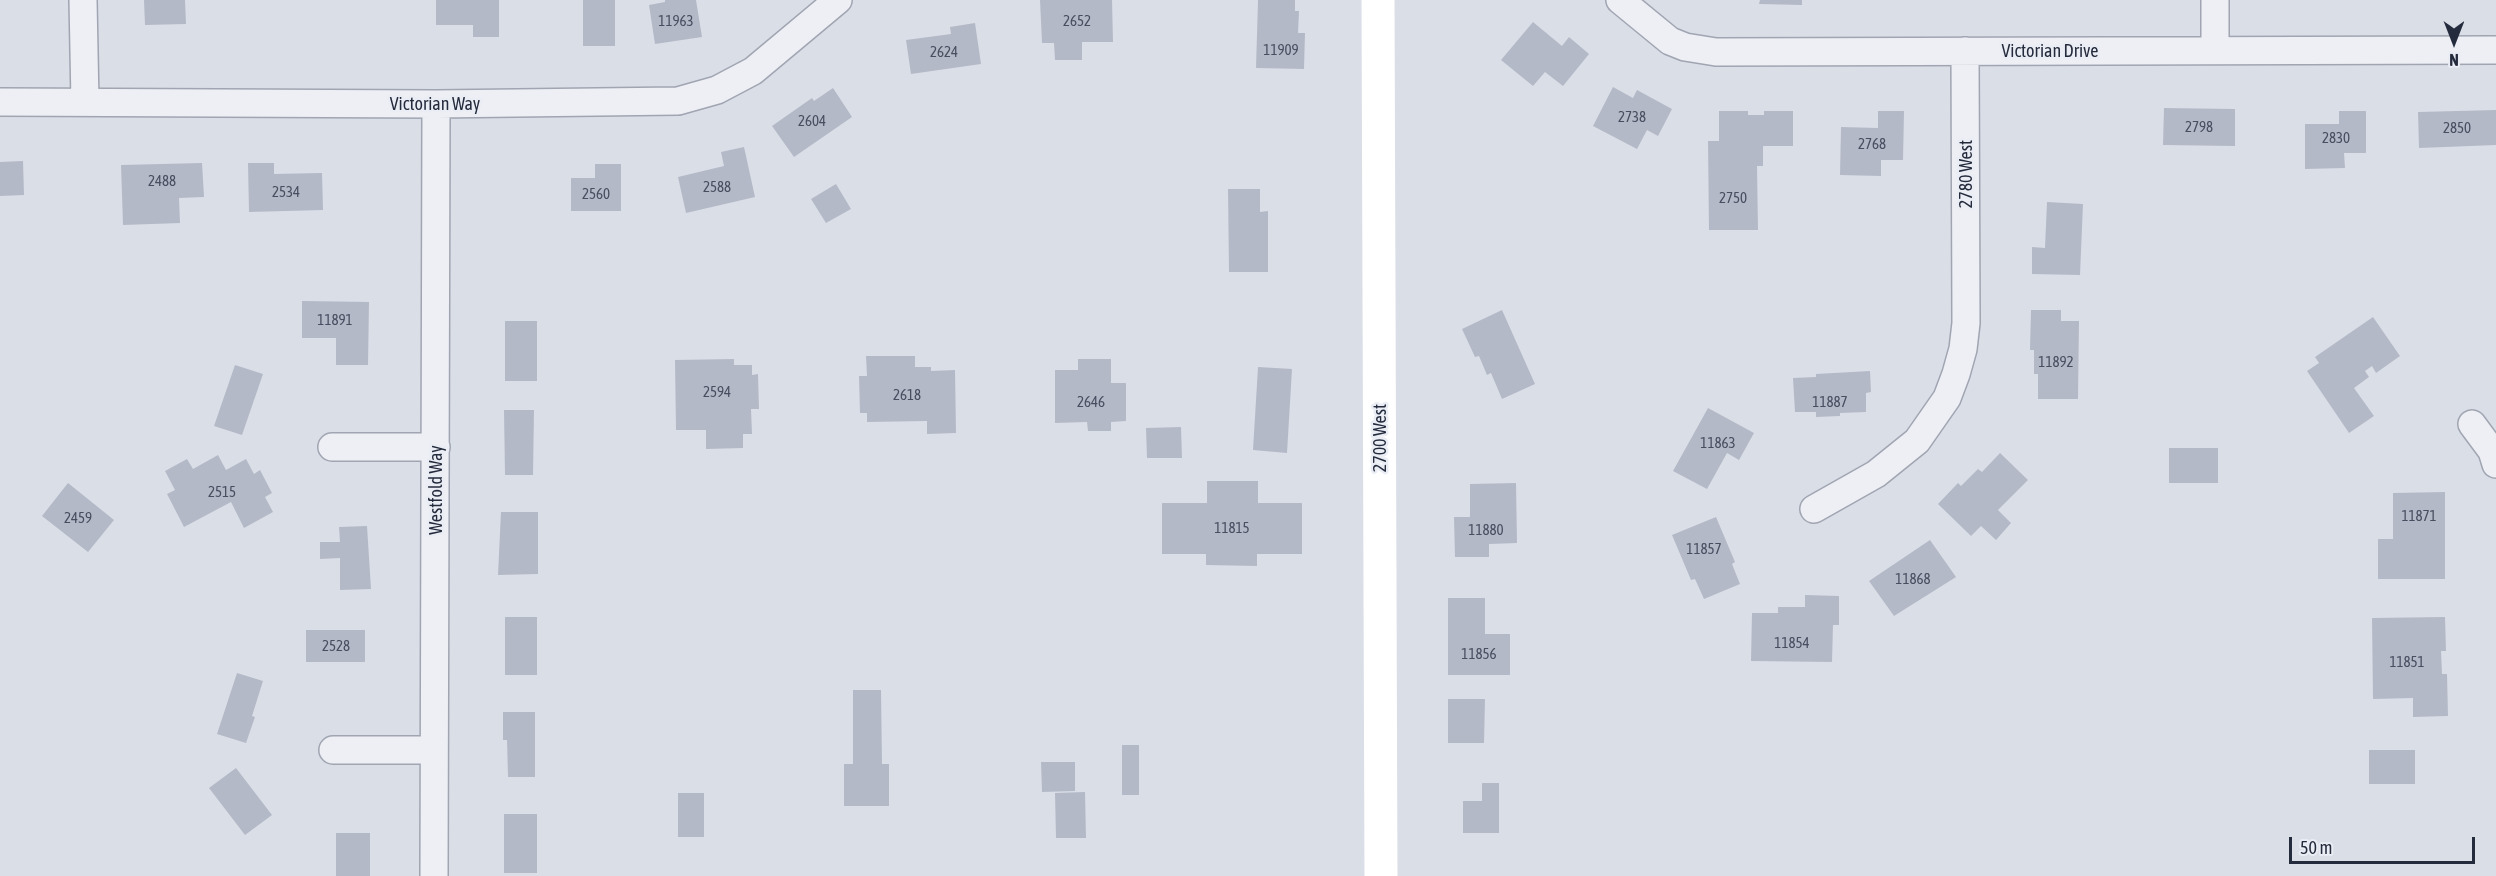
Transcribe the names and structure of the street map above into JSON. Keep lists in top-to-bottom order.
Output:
{
  "streets": {
    "main road": ["2700 West"],
    "street": [
      "Victorian Drive",
      "Victorian Way",
      "2780 West",
      "Westfold Way"
    ]
  },
  "crossings": [
    ["Victorian Drive", "2780 West"],
    ["Victorian Way", "Westfold Way"]
  ],
  "house_numbers": [
    "11963",
    "2652",
    "11909",
    "2624",
    "2738",
    "2604",
    "2798",
    "2850",
    "2830",
    "2768",
    "2488",
    "2588",
    "2534",
    "2560",
    "2750",
    "11891",
    "11892",
    "2594",
    "2618",
    "2646",
    "11887",
    "11863",
    "2515",
    "11871",
    "2459",
    "11815",
    "11880",
    "11857",
    "11868",
    "11854",
    "2528",
    "11856",
    "11851"
  ],
  "scale_bar": "50 m",
  "north": "bottom"
}
